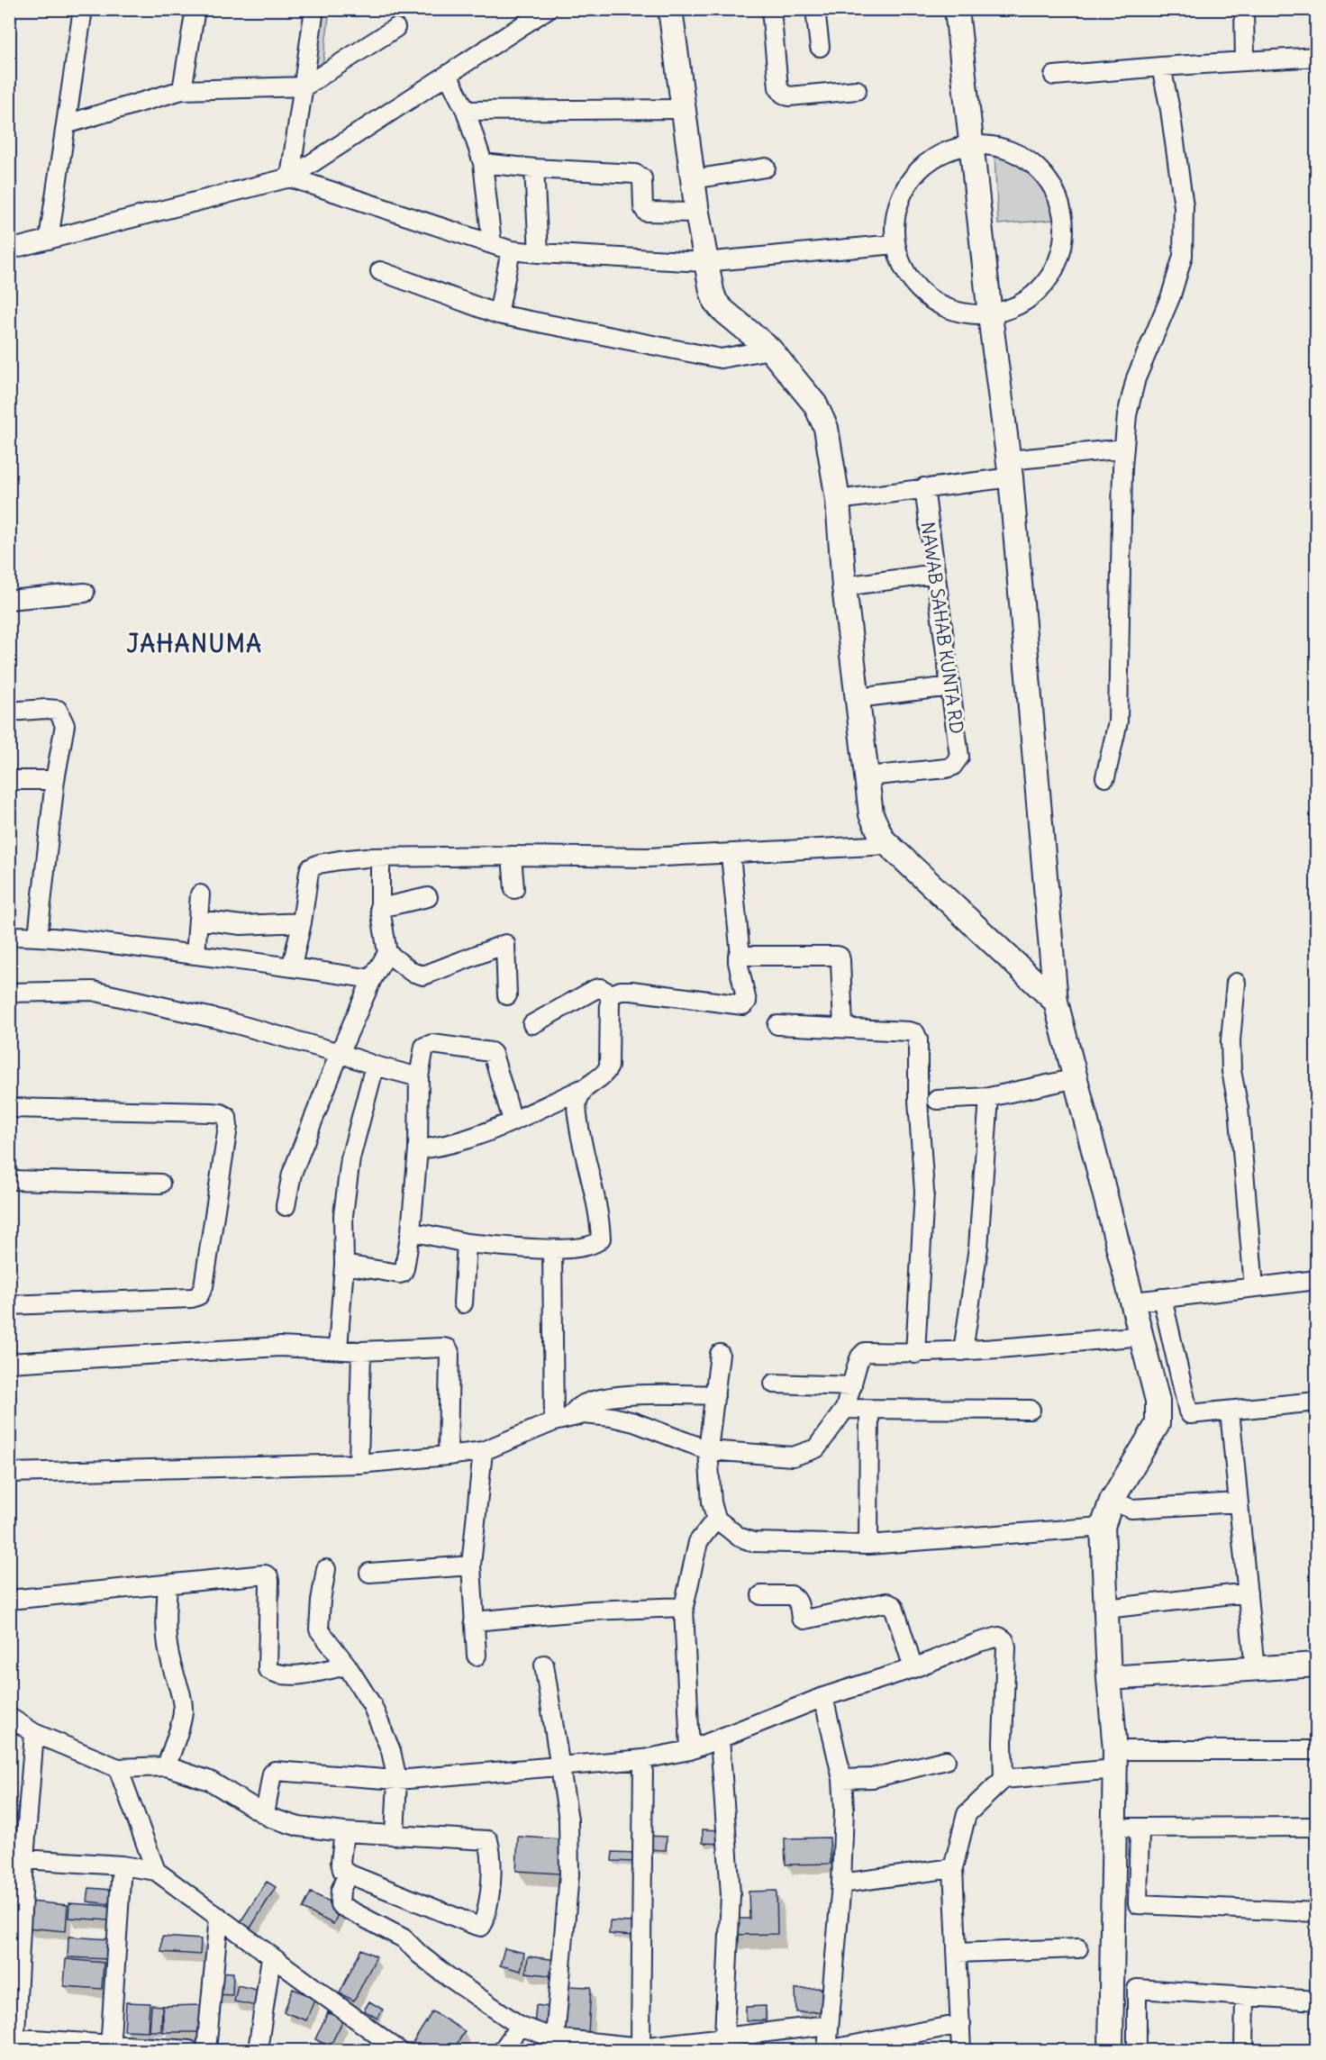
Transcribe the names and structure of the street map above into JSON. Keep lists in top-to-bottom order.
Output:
{
  "streets": {
    "street": ["NAWAB SAHAB KUNTA RD"]
  },
  "districts": ["JAHANUMA"]
}
